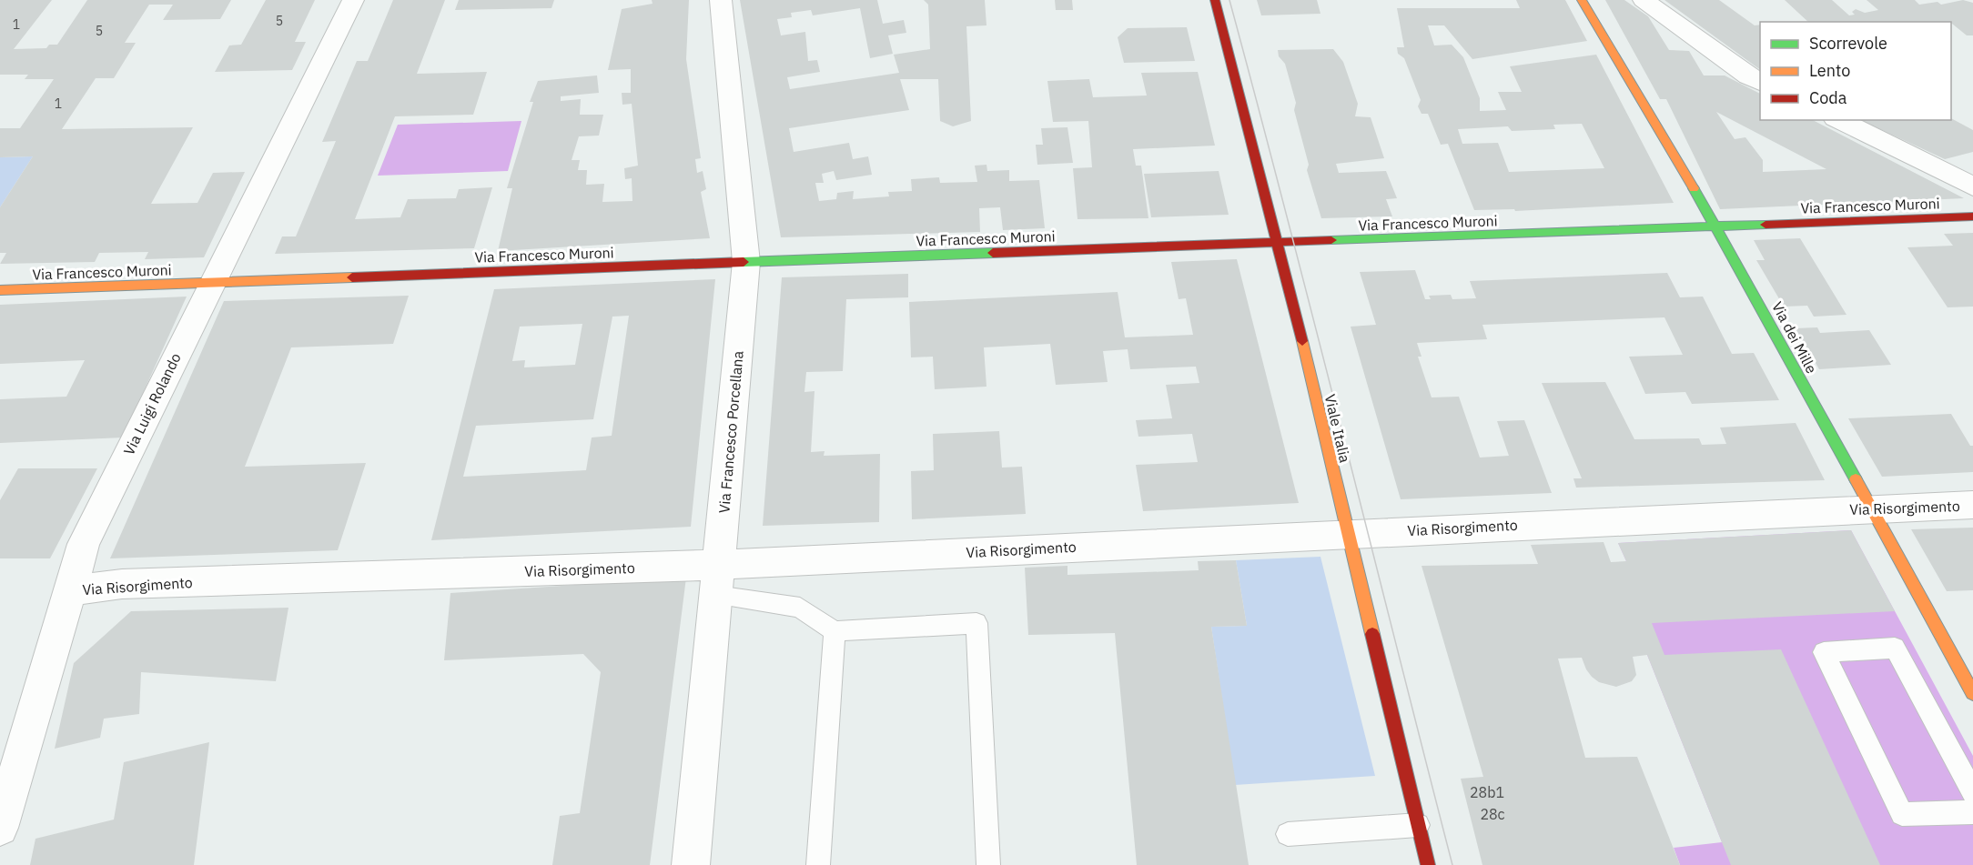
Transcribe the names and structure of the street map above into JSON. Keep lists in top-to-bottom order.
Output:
{
  "streets": {
    "street": [
      "Via Francesco Muroni",
      "Via dei Mille",
      "Via Luigi Rolando",
      "Viale Italia",
      "Via Francesco Porcellana",
      "Via Risorgimento"
    ]
  },
  "crossings": [
    ["Via Francesco Muroni", "Via dei Mille"],
    ["Via Francesco Muroni", "Via Luigi Rolando"],
    ["Via Francesco Muroni", "Viale Italia"],
    ["Via Francesco Muroni", "Via Francesco Porcellana"],
    ["Via dei Mille", "Via Risorgimento"],
    ["Via Luigi Rolando", "Via Risorgimento"],
    ["Viale Italia", "Via Risorgimento"],
    ["Via Francesco Porcellana", "Via Risorgimento"]
  ],
  "house_numbers": [
    "5",
    "1",
    "5",
    "1",
    "28b1",
    "28c"
  ],
  "legend": ["Scorrevole", "Lento", "Coda"]
}
